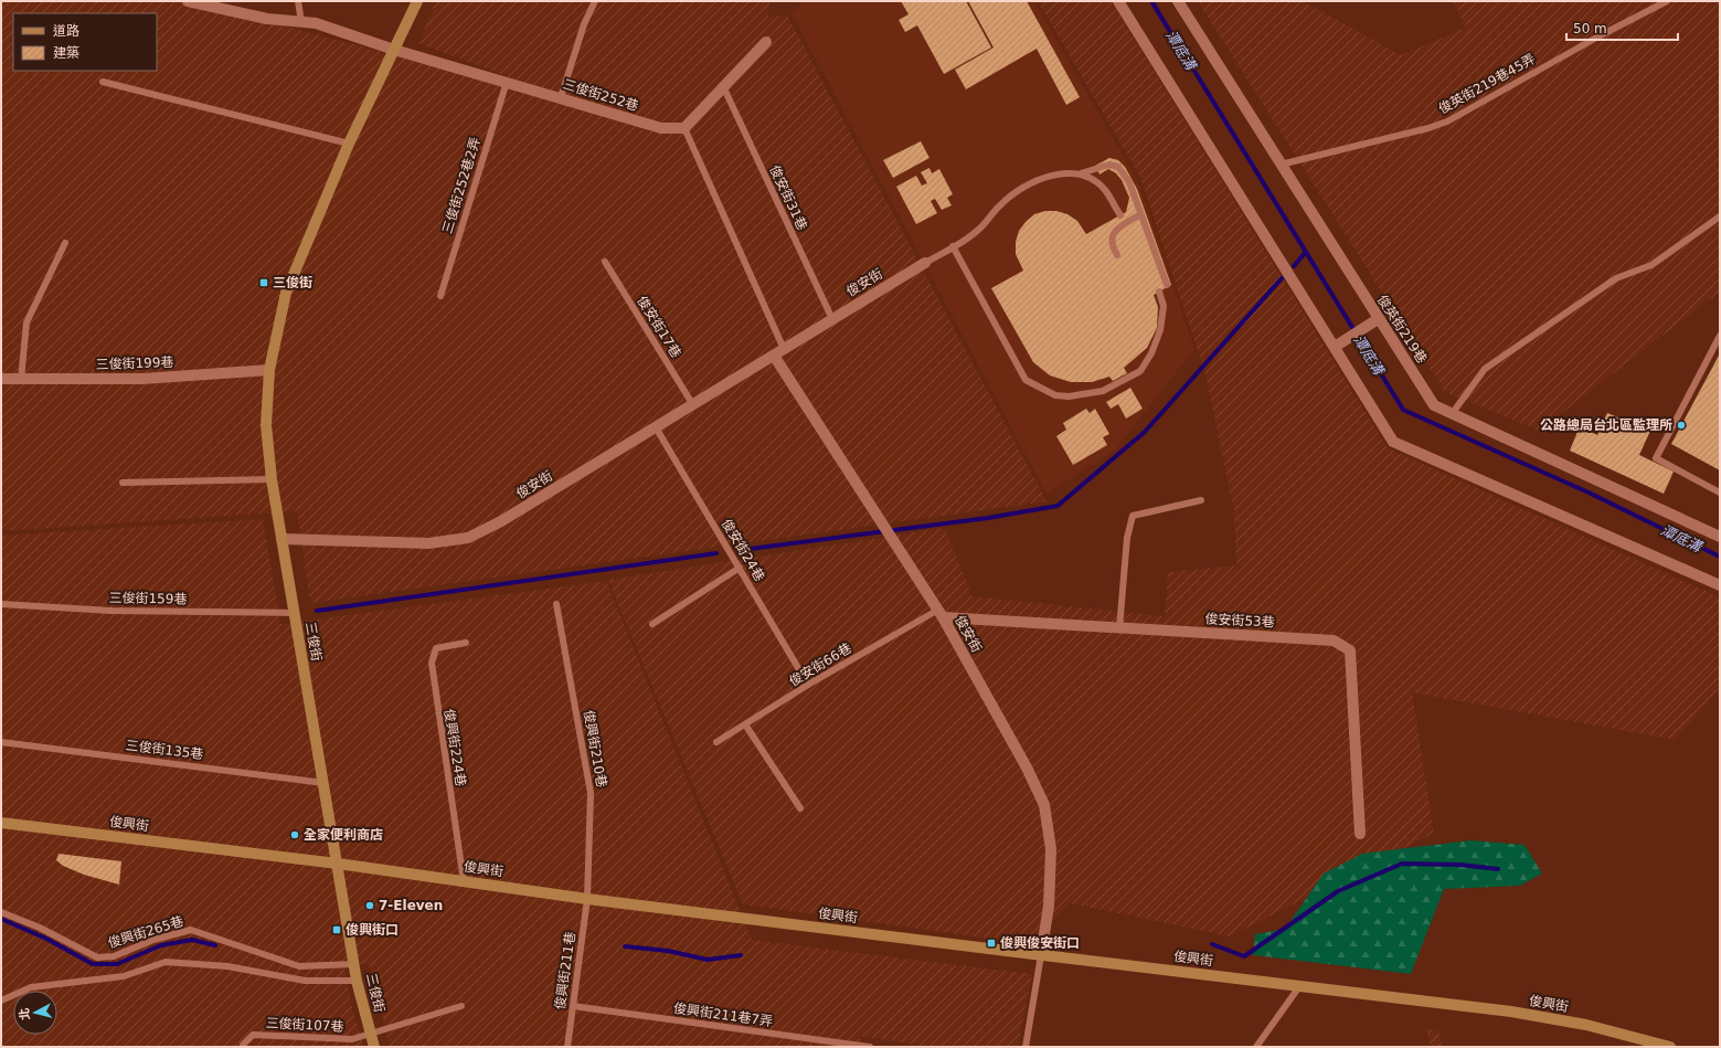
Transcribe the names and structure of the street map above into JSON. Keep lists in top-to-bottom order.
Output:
{
  "streets": {
    "street": [
      "三俊街252巷",
      "俊安街",
      "俊英街219巷",
      "三俊街199巷",
      "俊安街53巷",
      "三俊街",
      "俊興街"
    ],
    "lane": [
      "俊英街219巷45弄",
      "三俊街252巷2弄",
      "俊安街31巷",
      "俊安街17巷",
      "俊安街24巷",
      "三俊街159巷",
      "俊安街66巷",
      "俊興街224巷",
      "俊興街210巷",
      "三俊街135巷",
      "俊興街265巷",
      "俊興街211巷",
      "俊興街211巷7弄",
      "三俊街107巷"
    ]
  },
  "crossings": [
    ["俊英街219巷45弄", "俊英街219巷"],
    ["三俊街252巷", "三俊街252巷2弄"],
    ["三俊街252巷", "三俊街"],
    ["俊安街31巷", "俊安街"],
    ["俊安街", "俊安街17巷"],
    ["俊安街", "俊安街24巷"],
    ["俊安街", "俊安街53巷"],
    ["俊安街", "三俊街"],
    ["俊安街", "俊安街66巷"],
    ["俊安街", "俊興街"],
    ["三俊街199巷", "三俊街"],
    ["俊安街24巷", "俊安街66巷"],
    ["三俊街159巷", "三俊街"],
    ["俊安街53巷", "俊安街66巷"],
    ["三俊街", "三俊街135巷"],
    ["三俊街", "俊興街"],
    ["三俊街", "俊興街265巷"],
    ["三俊街", "三俊街107巷"],
    ["俊興街224巷", "俊興街"],
    ["俊興街210巷", "俊興街"],
    ["俊興街210巷", "俊興街211巷"],
    ["俊興街", "俊興街211巷"],
    ["俊興街211巷", "俊興街211巷7弄"]
  ],
  "water": ["潭底溝"],
  "places": {
    "transit": ["三俊街", "俊興街口", "俊興俊安街口"],
    "other": ["公路總局台北區監理所", "全家便利商店", "7-Eleven"]
  },
  "legend": ["道路", "建築"],
  "scale_bar": "50 m",
  "north": "left"
}
